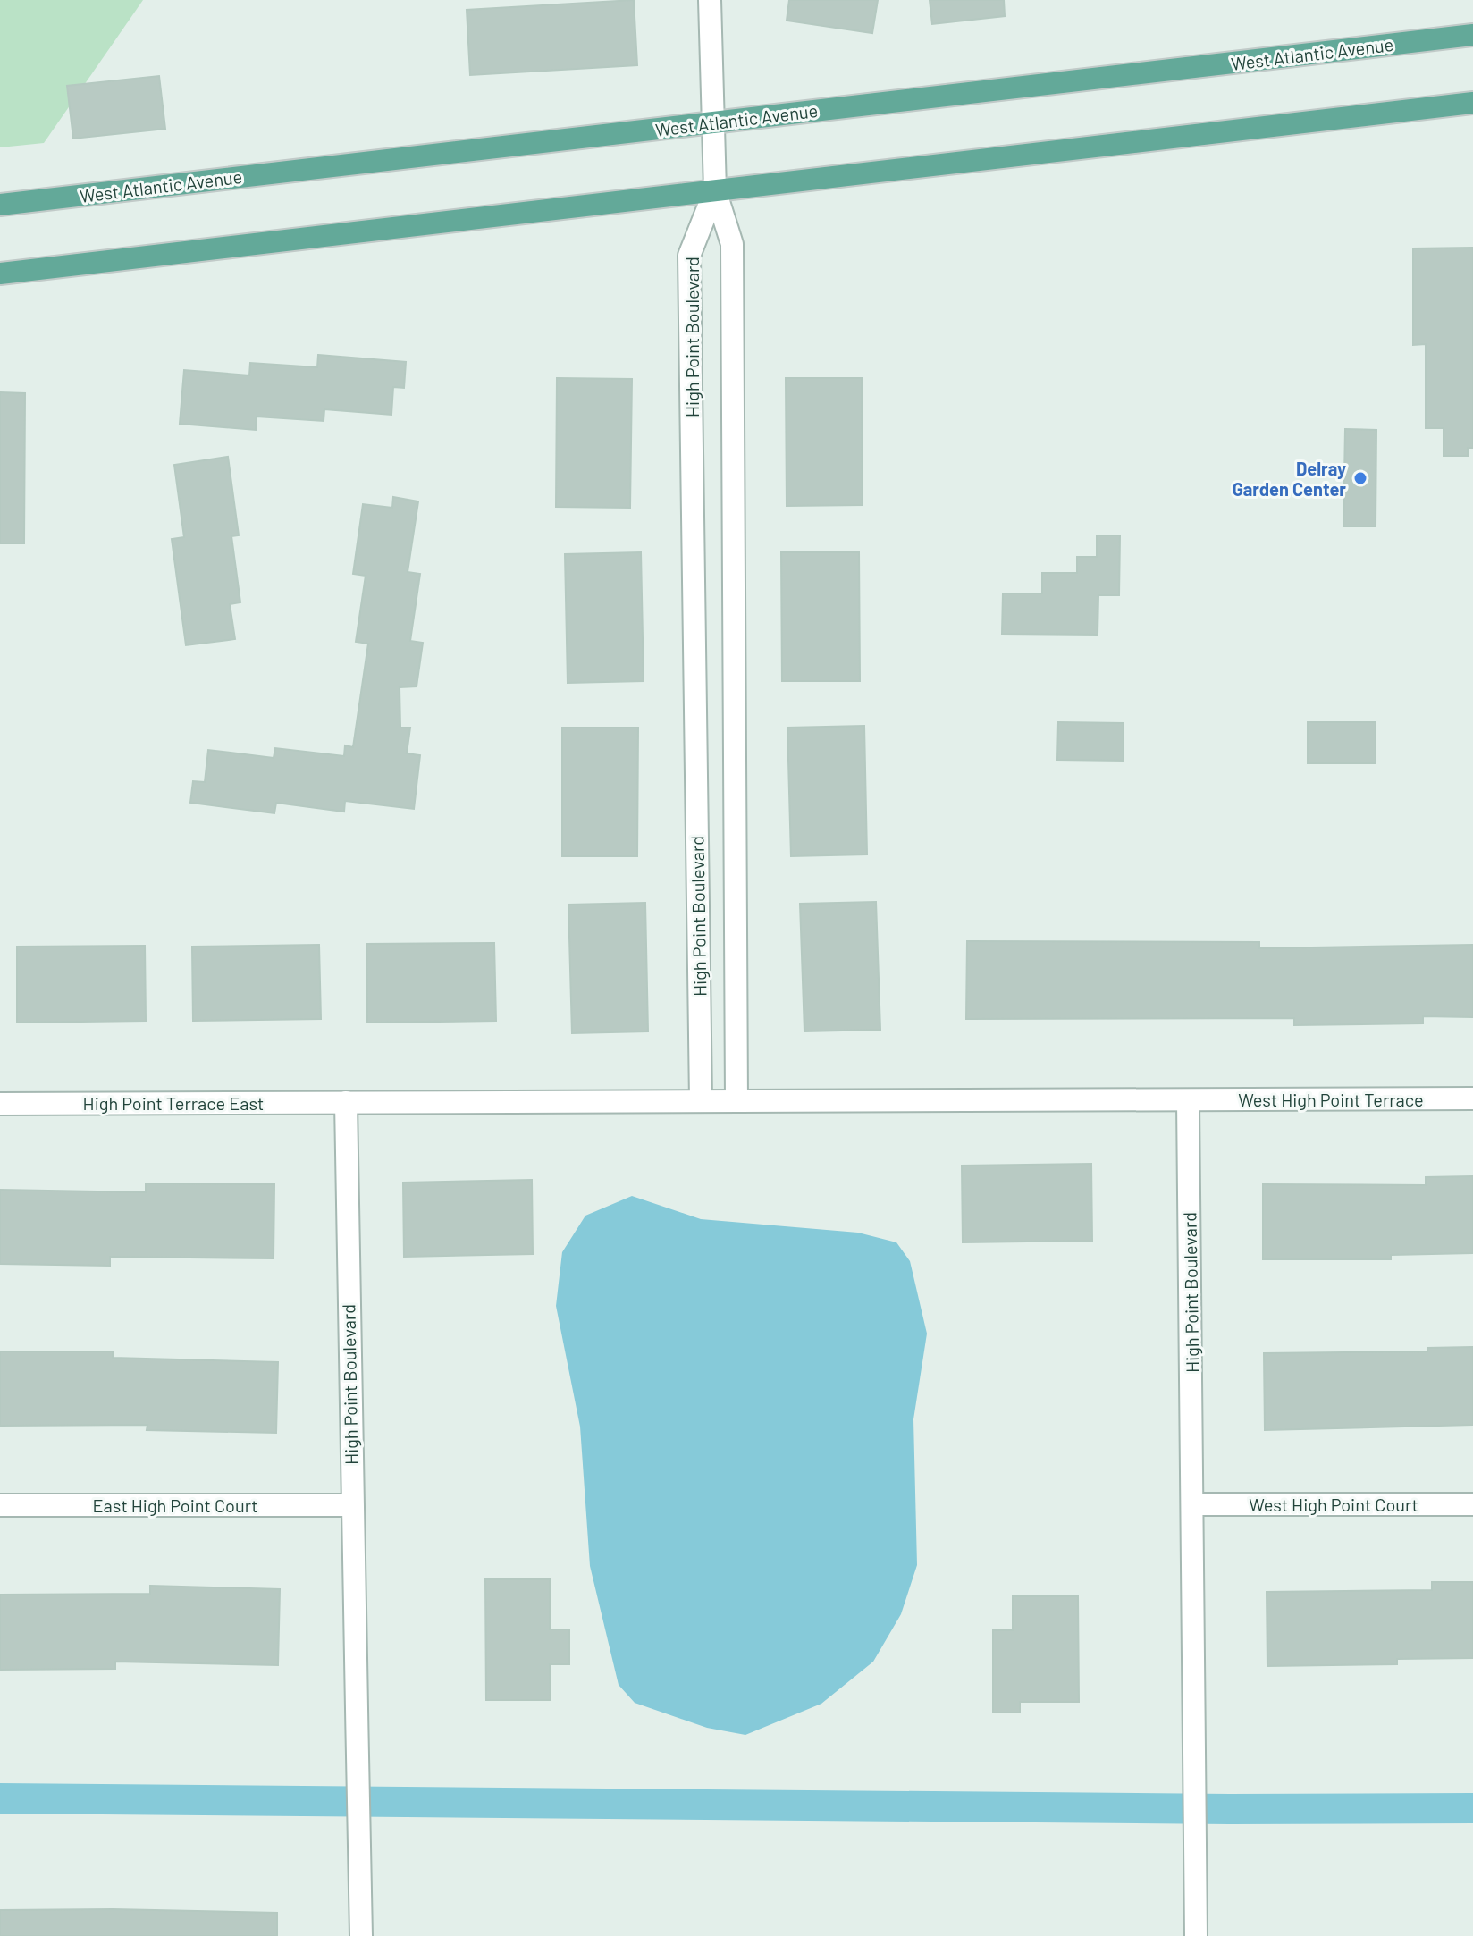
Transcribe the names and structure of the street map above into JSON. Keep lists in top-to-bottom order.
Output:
{
  "streets": {
    "main road": ["West Atlantic Avenue"],
    "street": [
      "High Point Boulevard",
      "West High Point Terrace",
      "High Point Terrace East",
      "West High Point Court",
      "East High Point Court"
    ]
  },
  "crossings": [
    ["High Point Boulevard", "West High Point Terrace"],
    ["High Point Boulevard", "High Point Terrace East"],
    ["High Point Boulevard", "West High Point Court"],
    ["High Point Boulevard", "East High Point Court"]
  ],
  "places": ["Delray Garden Center"]
}
